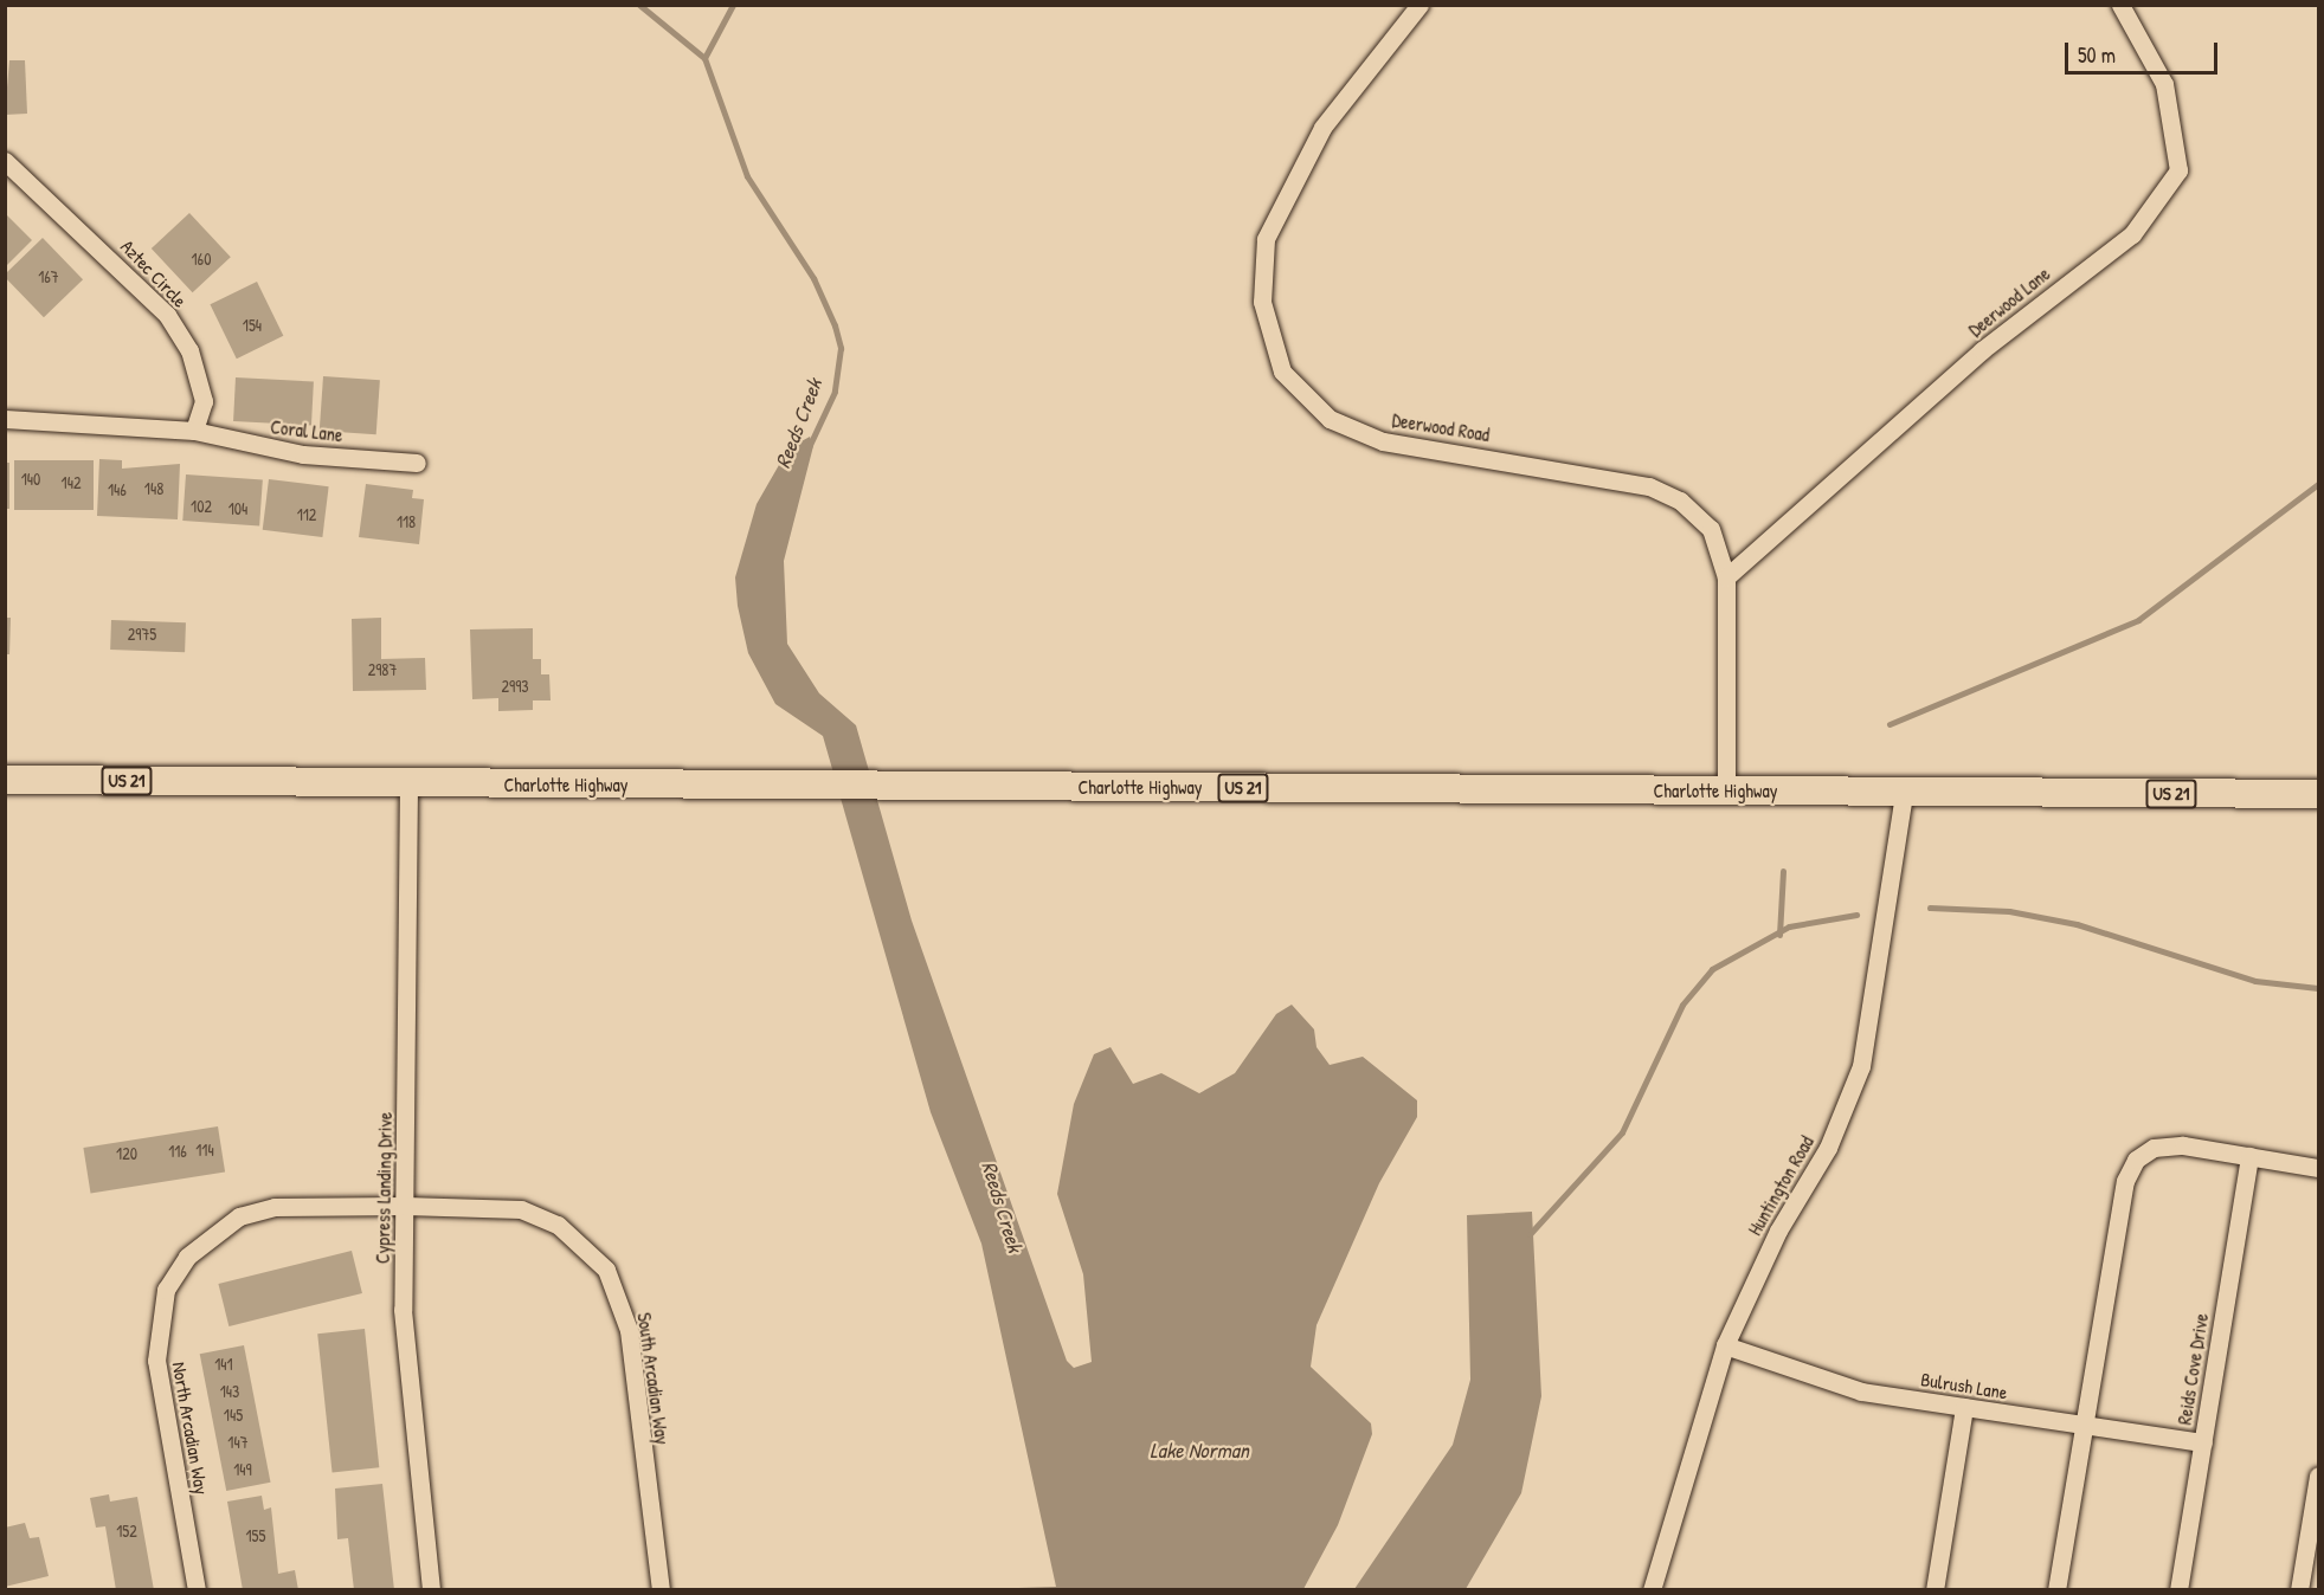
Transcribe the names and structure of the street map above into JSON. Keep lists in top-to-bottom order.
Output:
{
  "streets": {
    "main road": ["US 21", "Charlotte Highway"],
    "street": [
      "Aztec Circle",
      "Deerwood Lane",
      "Deerwood Road",
      "Coral Lane",
      "Huntington Road",
      "Cypress Landing Drive",
      "Reids Cove Drive",
      "South Arcadian Way",
      "Bulrush Lane",
      "North Arcadian Way"
    ]
  },
  "crossings": [
    ["Aztec Circle", "Coral Lane"],
    ["Deerwood Lane", "Deerwood Road"],
    ["Deerwood Road", "Charlotte Highway"],
    ["Charlotte Highway", "Huntington Road"],
    ["Charlotte Highway", "Cypress Landing Drive"],
    ["Huntington Road", "Bulrush Lane"],
    ["Cypress Landing Drive", "South Arcadian Way"],
    ["Cypress Landing Drive", "North Arcadian Way"],
    ["Reids Cove Drive", "Bulrush Lane"],
    ["South Arcadian Way", "North Arcadian Way"]
  ],
  "water": ["Reeds Creek", "Lake Norman"],
  "house_numbers": [
    "160",
    "167",
    "154",
    "140",
    "142",
    "148",
    "146",
    "102",
    "104",
    "112",
    "118",
    "2975",
    "2987",
    "2993",
    "114",
    "116",
    "120",
    "141",
    "143",
    "145",
    "147",
    "149",
    "152",
    "155"
  ],
  "scale_bar": "50 m"
}
